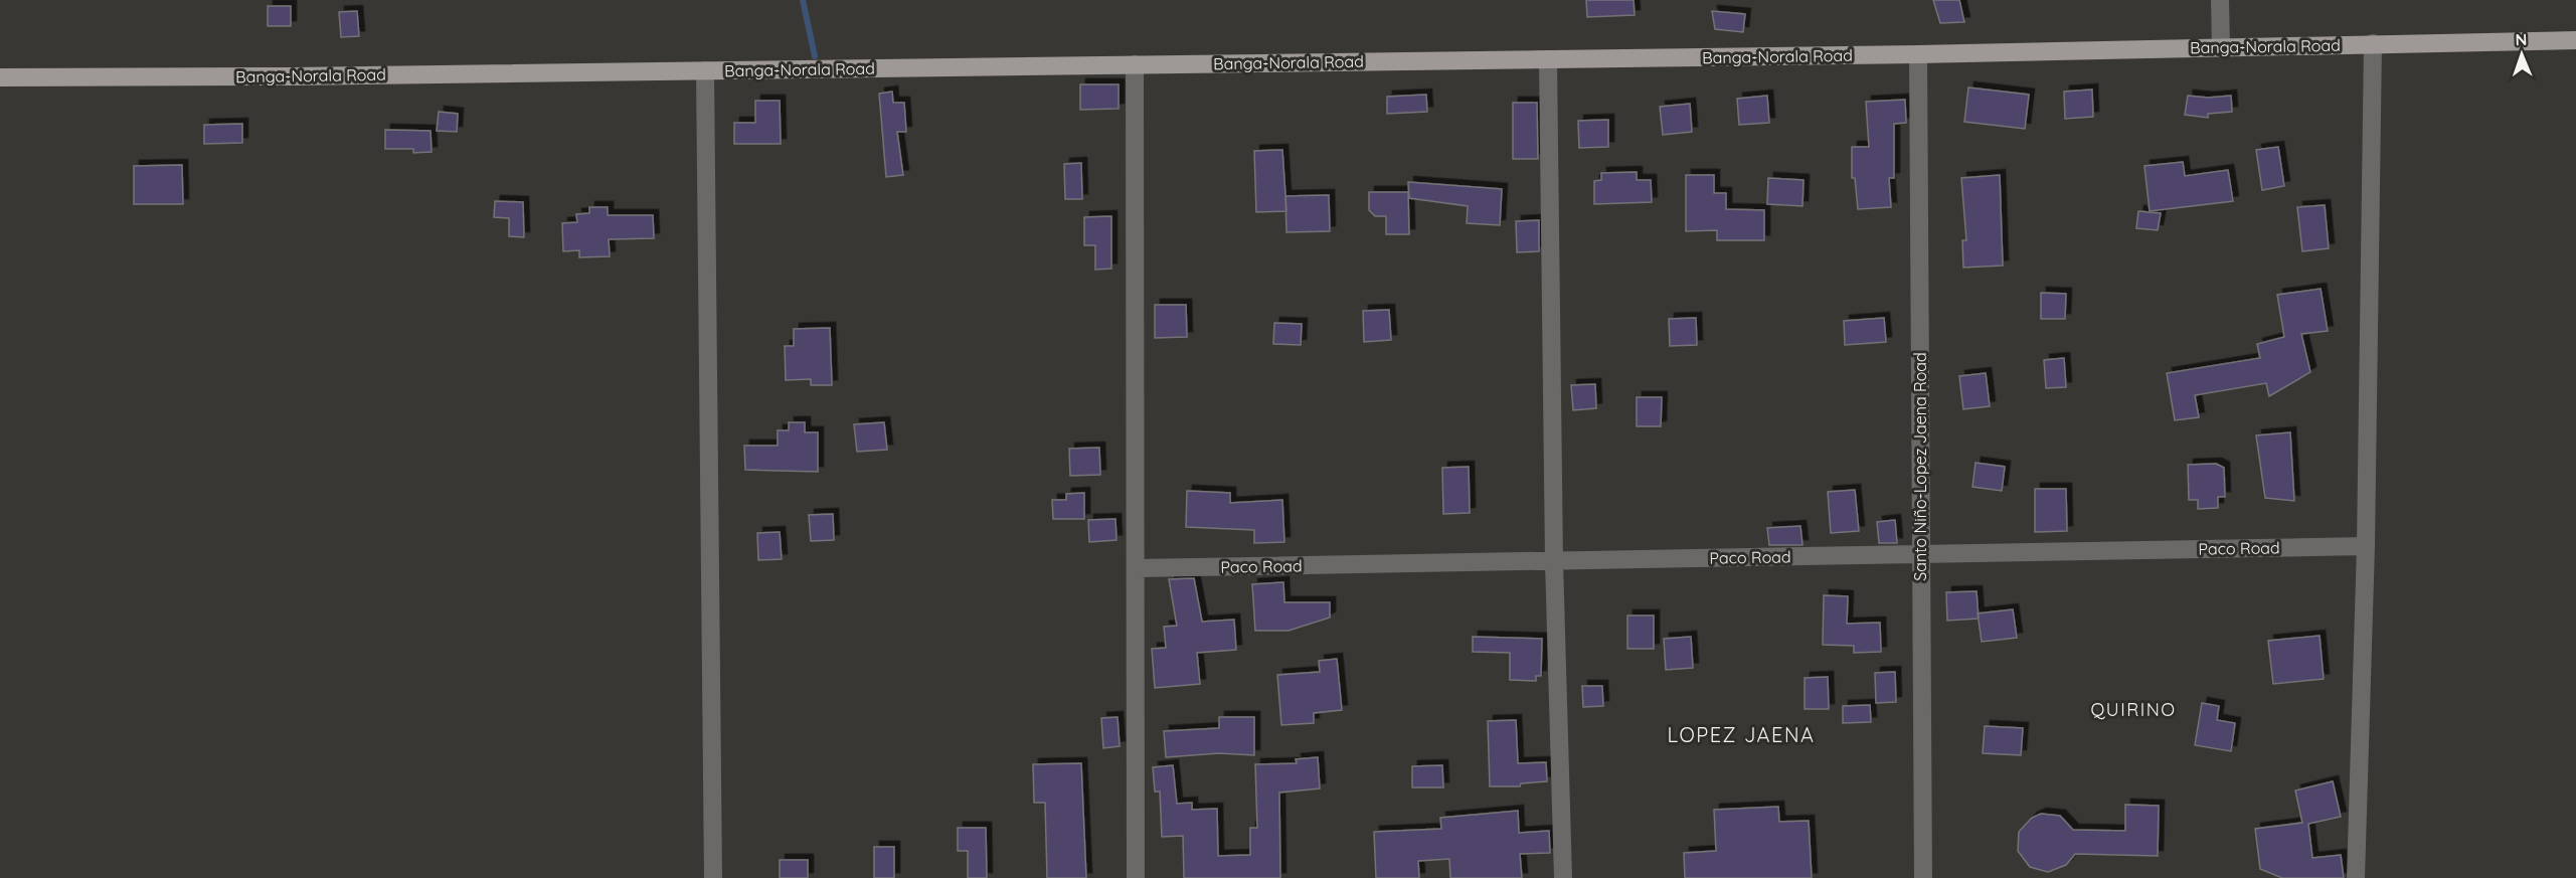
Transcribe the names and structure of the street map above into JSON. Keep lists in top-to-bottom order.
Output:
{
  "streets": {
    "main road": ["Banga-Norala Road"],
    "street": ["Santo Niño-Lopez Jaena Road", "Paco Road"]
  },
  "crossings": [
    ["Banga-Norala Road", "Santo Niño-Lopez Jaena Road"],
    ["Santo Niño-Lopez Jaena Road", "Paco Road"]
  ],
  "districts": ["QUIRINO", "LOPEZ JAENA"],
  "north": "top"
}
